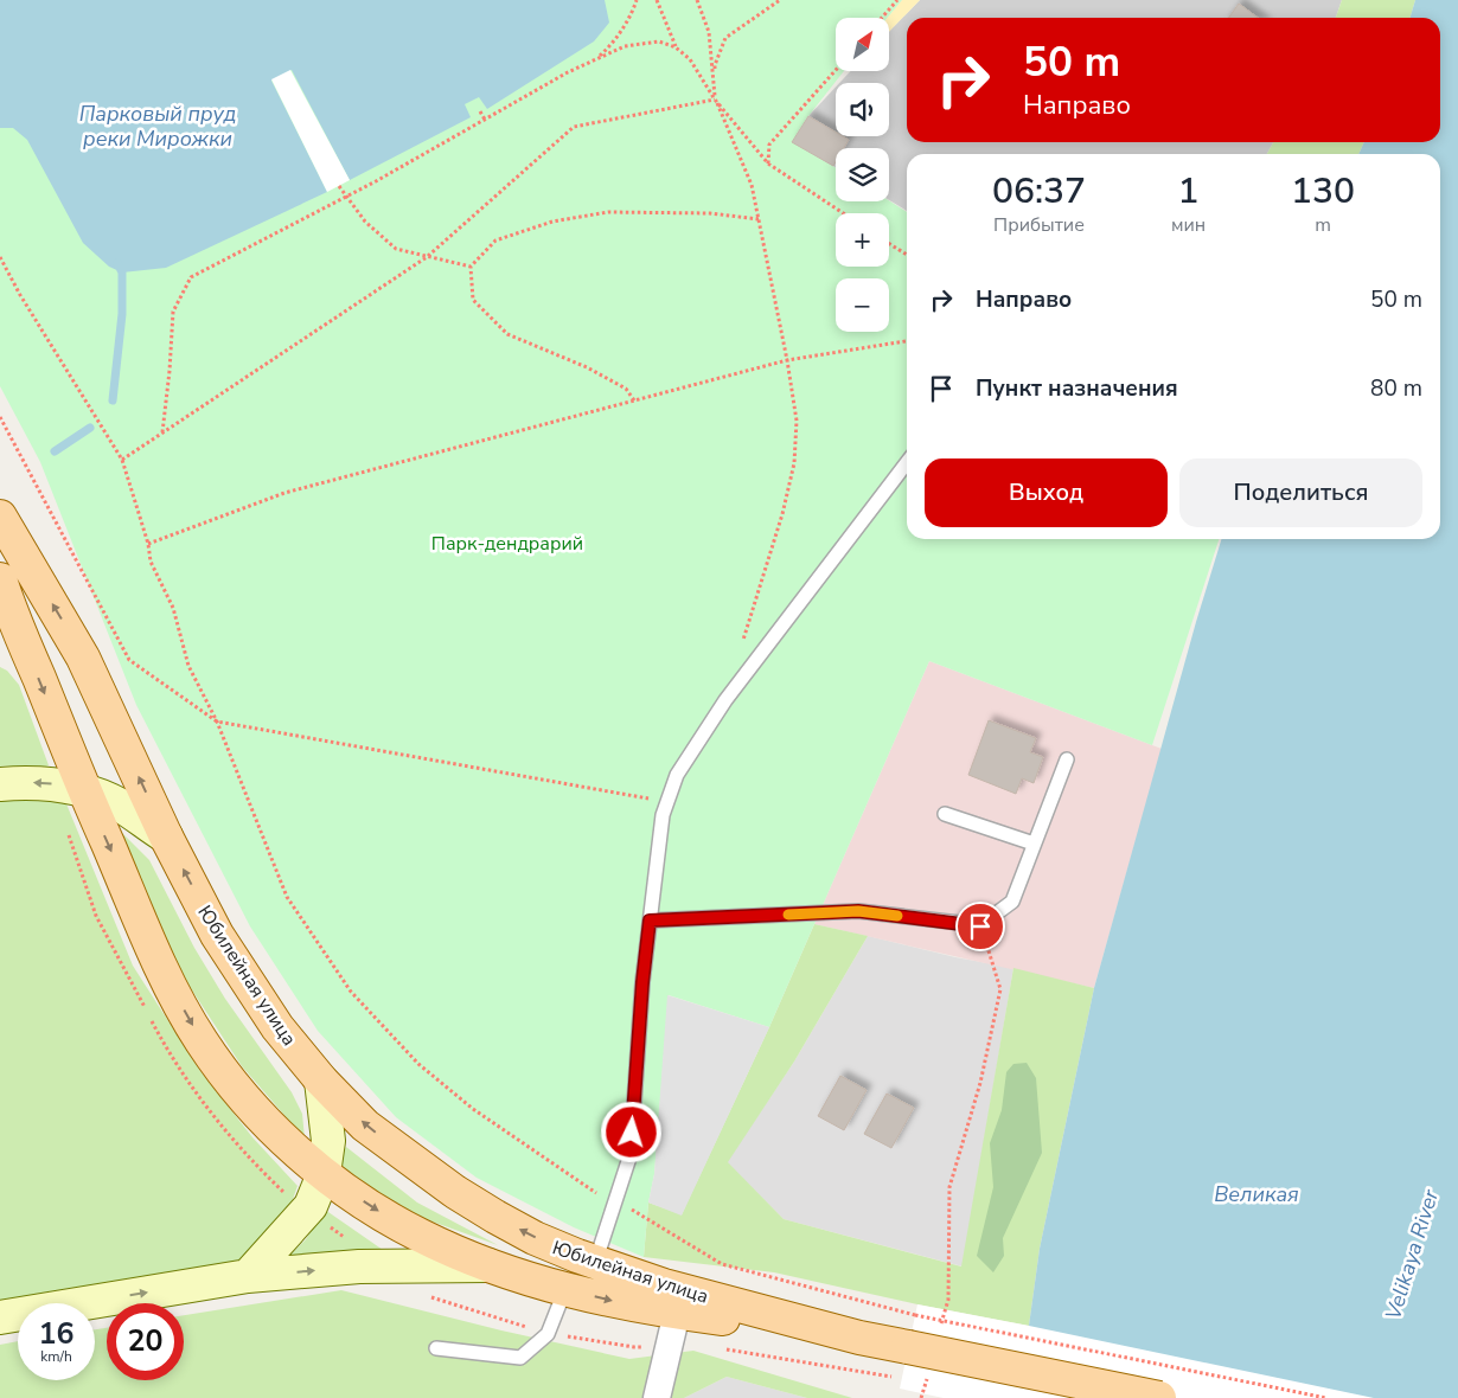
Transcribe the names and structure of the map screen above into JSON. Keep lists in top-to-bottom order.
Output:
{
  "streets": {
    "main road": ["Юбилейная улица"]
  },
  "water": ["Парковый пруд реки Мирожки", "Великая", "Velikaya River"],
  "parks": ["Парк-дендрарий"],
  "north": "top right",
  "page": {
    "map_buttons": ["+", "−"],
    "turn": ["50 m", "Направо"],
    "eta": [
      "06:37",
      "Прибытие",
      "1",
      "мин",
      "130",
      "m"
    ],
    "list": [
      {
        "name": "Направо",
        "value": "50 m"
      },
      {
        "name": "Пункт назначения",
        "value": "80 m"
      }
    ],
    "buttons": ["Выход", "Поделиться"],
    "speed": "16 km/h",
    "limit": "20"
  }
}
